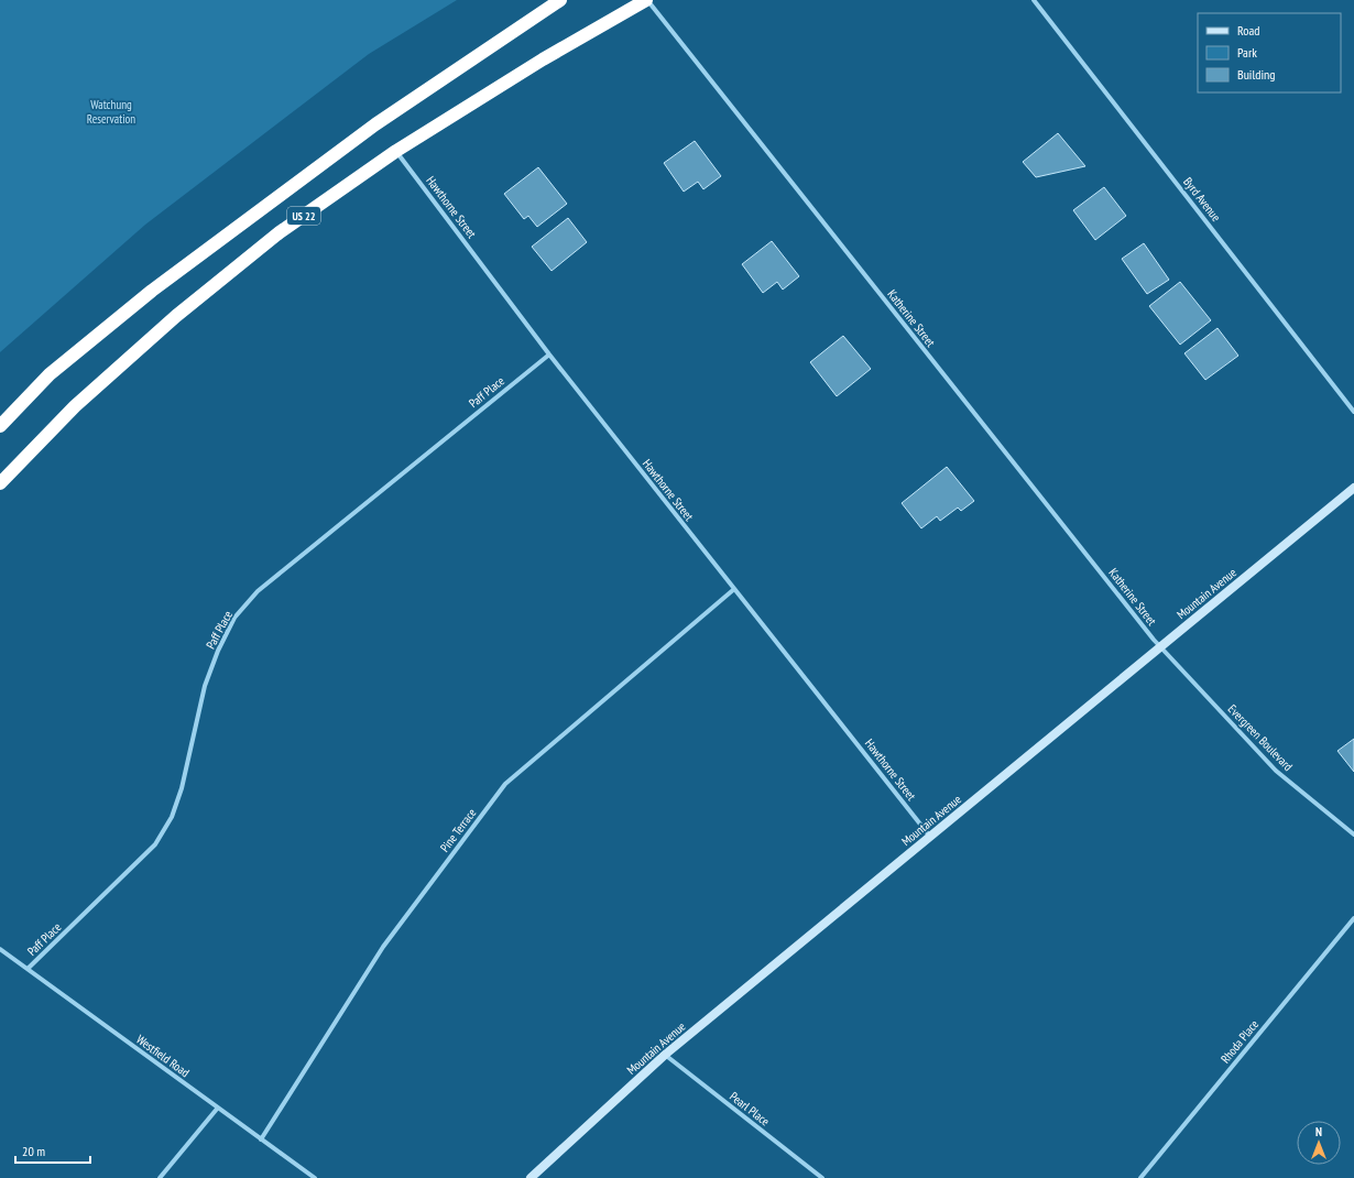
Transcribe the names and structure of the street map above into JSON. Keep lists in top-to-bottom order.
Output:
{
  "streets": {
    "highway": ["US 22"],
    "street": [
      "Byrd Avenue",
      "Hawthorne Street",
      "Katherine Street",
      "Paff Place",
      "Mountain Avenue",
      "Evergreen Boulevard",
      "Pine Terrace",
      "Rhoda Place",
      "Westfield Road",
      "Pearl Place"
    ]
  },
  "crossings": [
    ["Hawthorne Street", "US 22"],
    ["Hawthorne Street", "Paff Place"],
    ["Hawthorne Street", "Mountain Avenue"],
    ["Hawthorne Street", "Pine Terrace"],
    ["US 22", "Katherine Street"],
    ["Katherine Street", "Mountain Avenue"],
    ["Katherine Street", "Evergreen Boulevard"],
    ["Paff Place", "Westfield Road"],
    ["Mountain Avenue", "Evergreen Boulevard"],
    ["Mountain Avenue", "Pearl Place"],
    ["Pine Terrace", "Westfield Road"]
  ],
  "parks": ["Watchung Reservation"],
  "legend": ["Road", "Park", "Building"],
  "scale_bar": "20 m",
  "north": "top"
}
